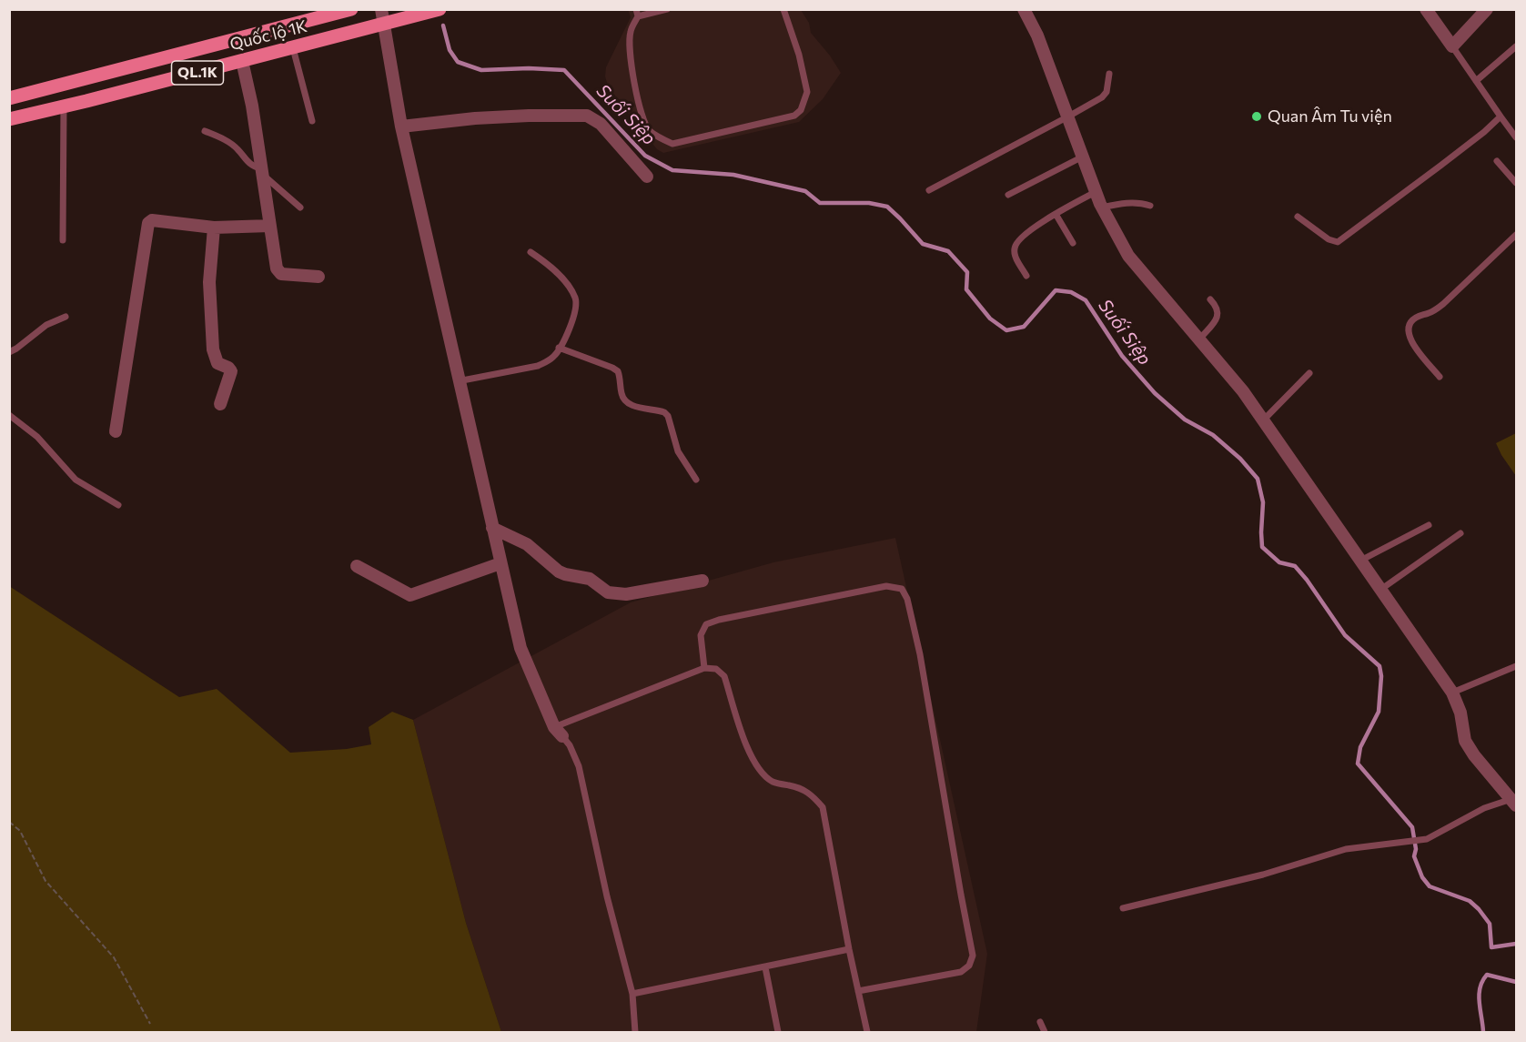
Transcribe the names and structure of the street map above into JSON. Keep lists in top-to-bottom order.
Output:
{
  "streets": {
    "main road": ["Quốc lộ 1K", "QL.1K"]
  },
  "water": ["Suối Siệp"],
  "places": ["Quan Âm Tu viện"]
}
